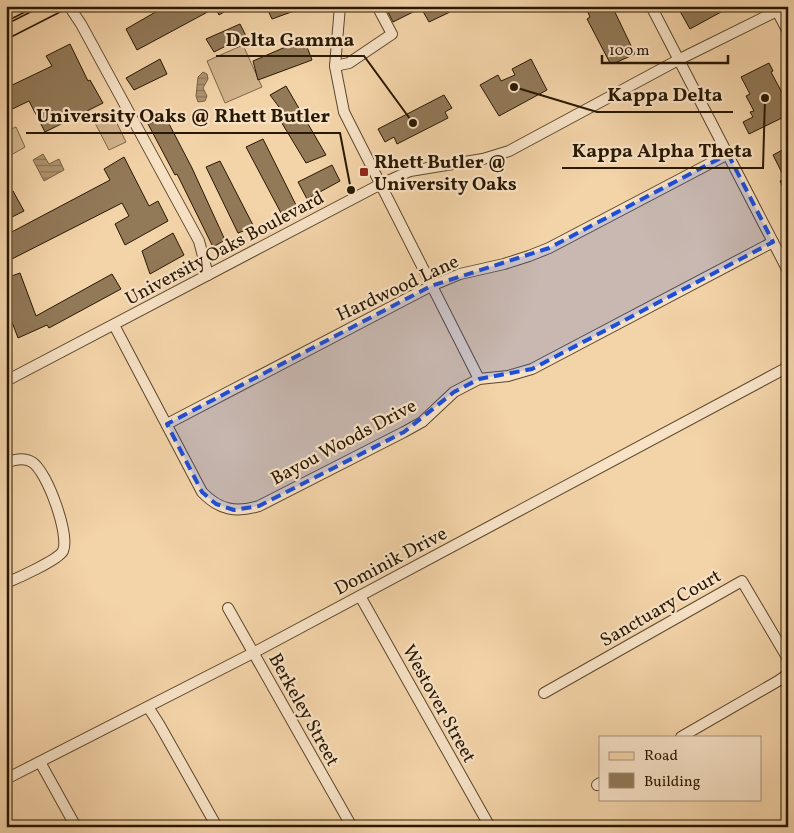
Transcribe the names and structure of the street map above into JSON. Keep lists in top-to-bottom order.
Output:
{
  "streets": {
    "street": [
      "University Oaks Boulevard",
      "Hardwood Lane",
      "Bayou Woods Drive",
      "Dominik Drive",
      "Sanctuary Court",
      "Westover Street",
      "Berkeley Street"
    ]
  },
  "crossings": [
    ["University Oaks Boulevard", "Bayou Woods Drive"],
    ["Hardwood Lane", "Bayou Woods Drive"],
    ["Dominik Drive", "Westover Street"],
    ["Dominik Drive", "Berkeley Street"]
  ],
  "places": {
    "other": [
      "Kappa Delta",
      "Kappa Alpha Theta",
      "Delta Gamma",
      "University Oaks @ Rhett Butler"
    ],
    "transit": ["Rhett Butler @ University Oaks"]
  },
  "legend": ["Road", "Building"],
  "scale_bar": "100 m"
}
